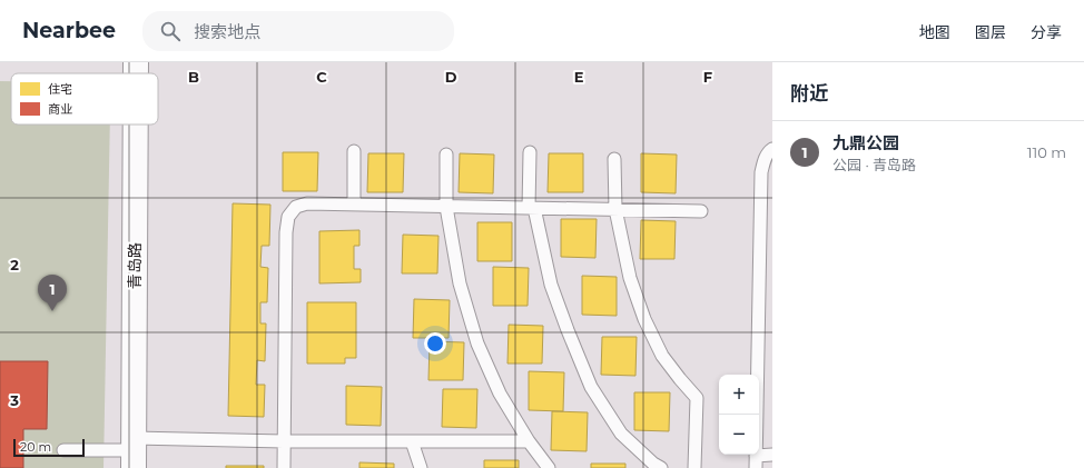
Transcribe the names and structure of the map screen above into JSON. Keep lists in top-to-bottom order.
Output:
{
  "streets": {
    "street": ["青岛路"]
  },
  "legend": ["住宅", "商业"],
  "scale_bar": "20 m",
  "page": {
    "header": "Nearbee",
    "search": "搜索地点",
    "nav": ["地图", "图层", "分享"],
    "heading": "附近",
    "list": [
      {
        "mark": "1",
        "name": "九鼎公园",
        "note": "公园 · 青岛路",
        "value": "110 m"
      }
    ],
    "pins": "1",
    "map_buttons": ["+", "−"],
    "scale": "20 m"
  },
  "grid": {
    "columns": [
      "B",
      "C",
      "D",
      "E",
      "F"
    ],
    "rows": ["2", "3"]
  }
}
